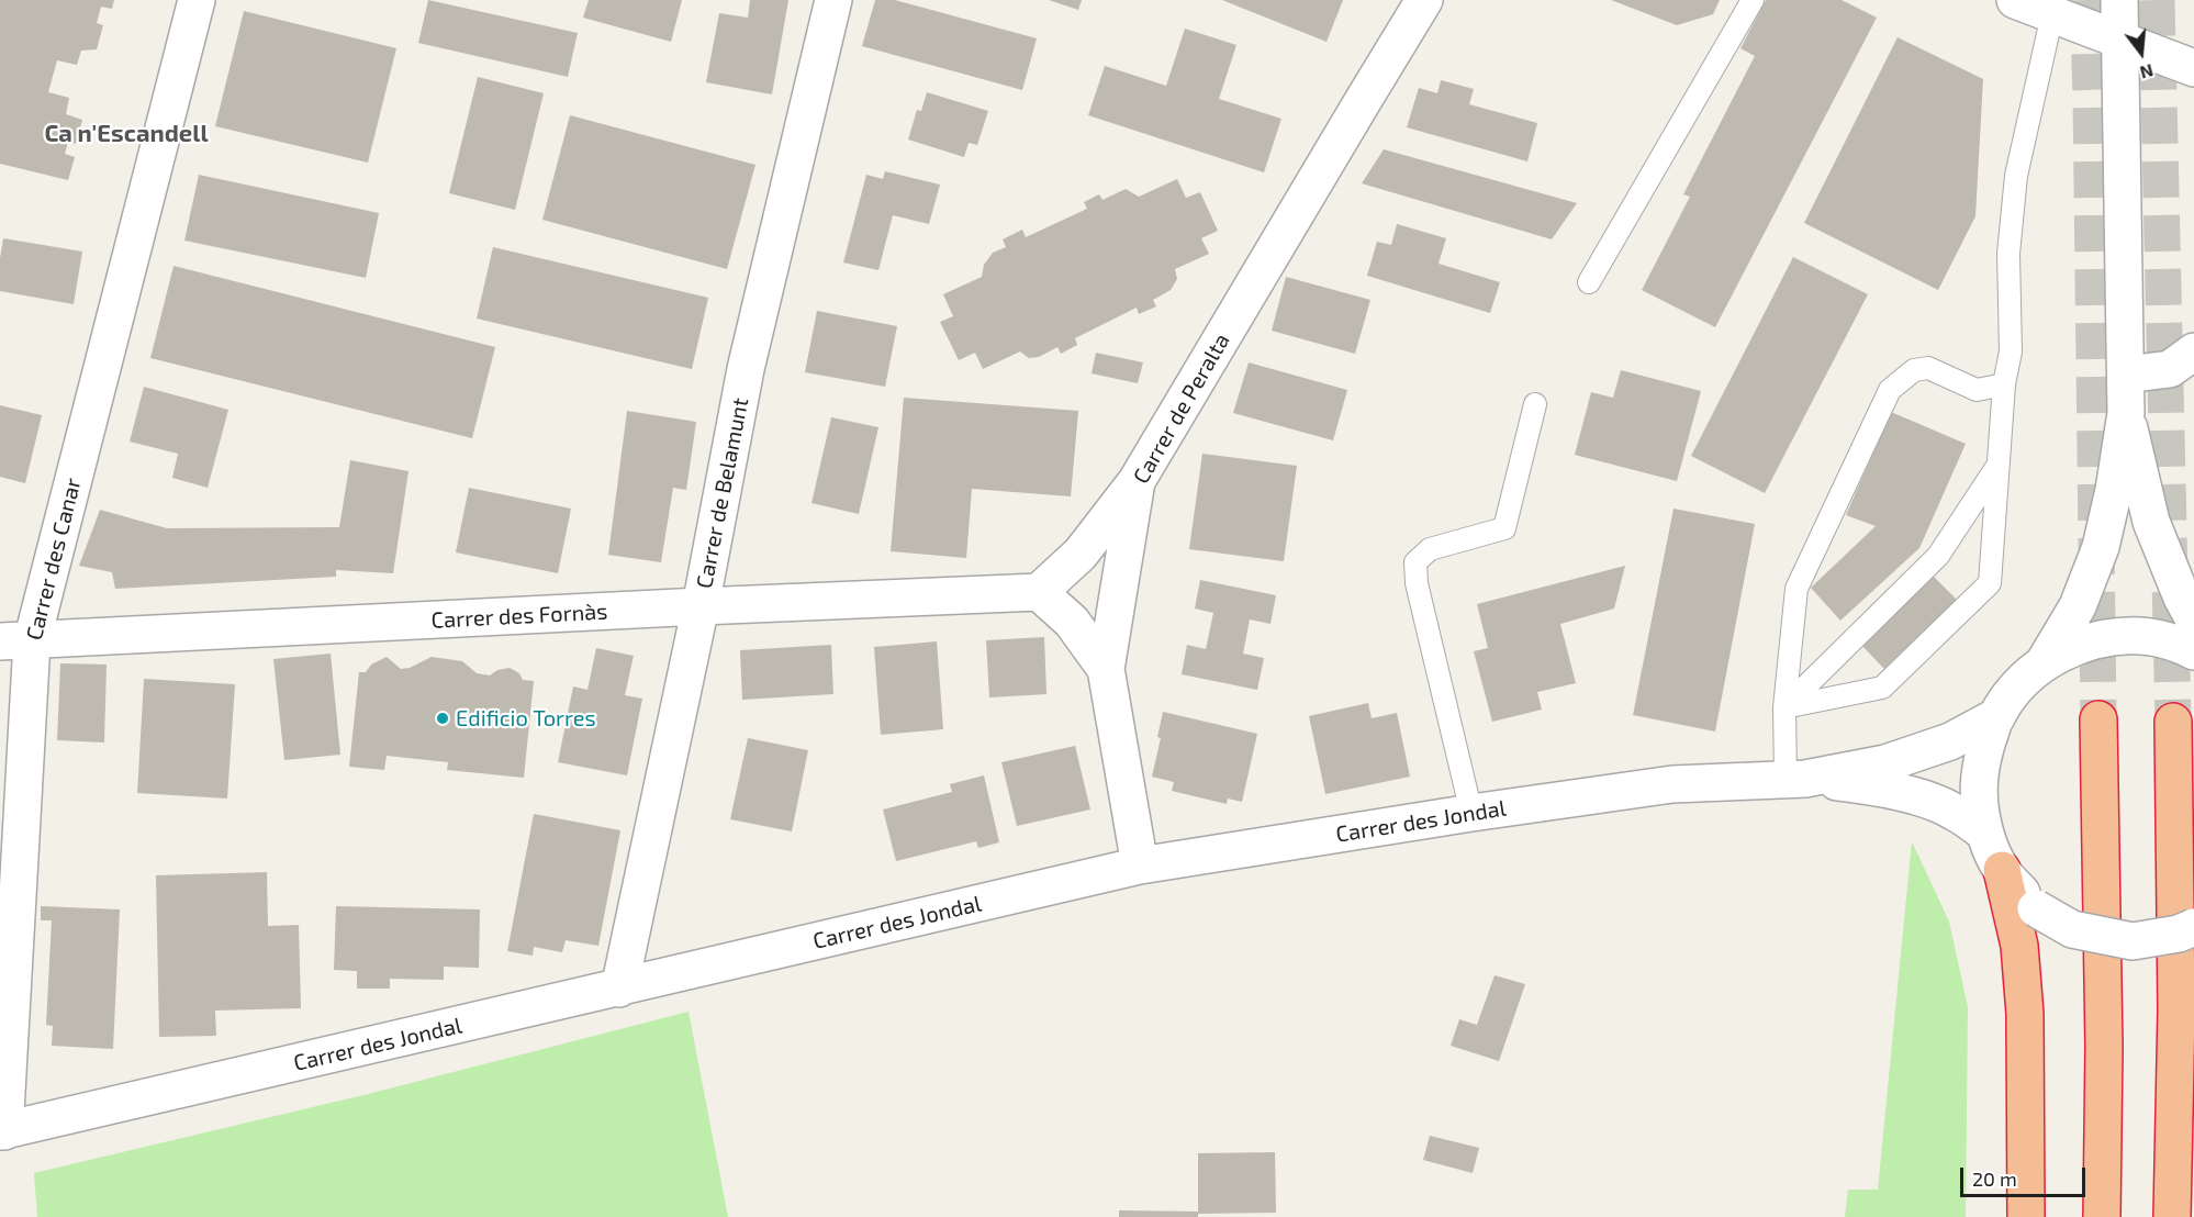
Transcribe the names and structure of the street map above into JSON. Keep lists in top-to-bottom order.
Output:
{
  "streets": {
    "street": [
      "Carrer de Peralta",
      "Carrer de Belamunt",
      "Carrer des Canar",
      "Carrer des Fornàs",
      "Carrer des Jondal"
    ]
  },
  "crossings": [
    ["Carrer de Peralta", "Carrer des Jondal"],
    ["Carrer de Belamunt", "Carrer des Fornàs"],
    ["Carrer de Belamunt", "Carrer des Jondal"],
    ["Carrer des Canar", "Carrer des Fornàs"],
    ["Carrer des Canar", "Carrer des Jondal"]
  ],
  "districts": ["Ca n'Escandell"],
  "places": ["Edificio Torres"],
  "scale_bar": "20 m",
  "north": "bottom"
}
